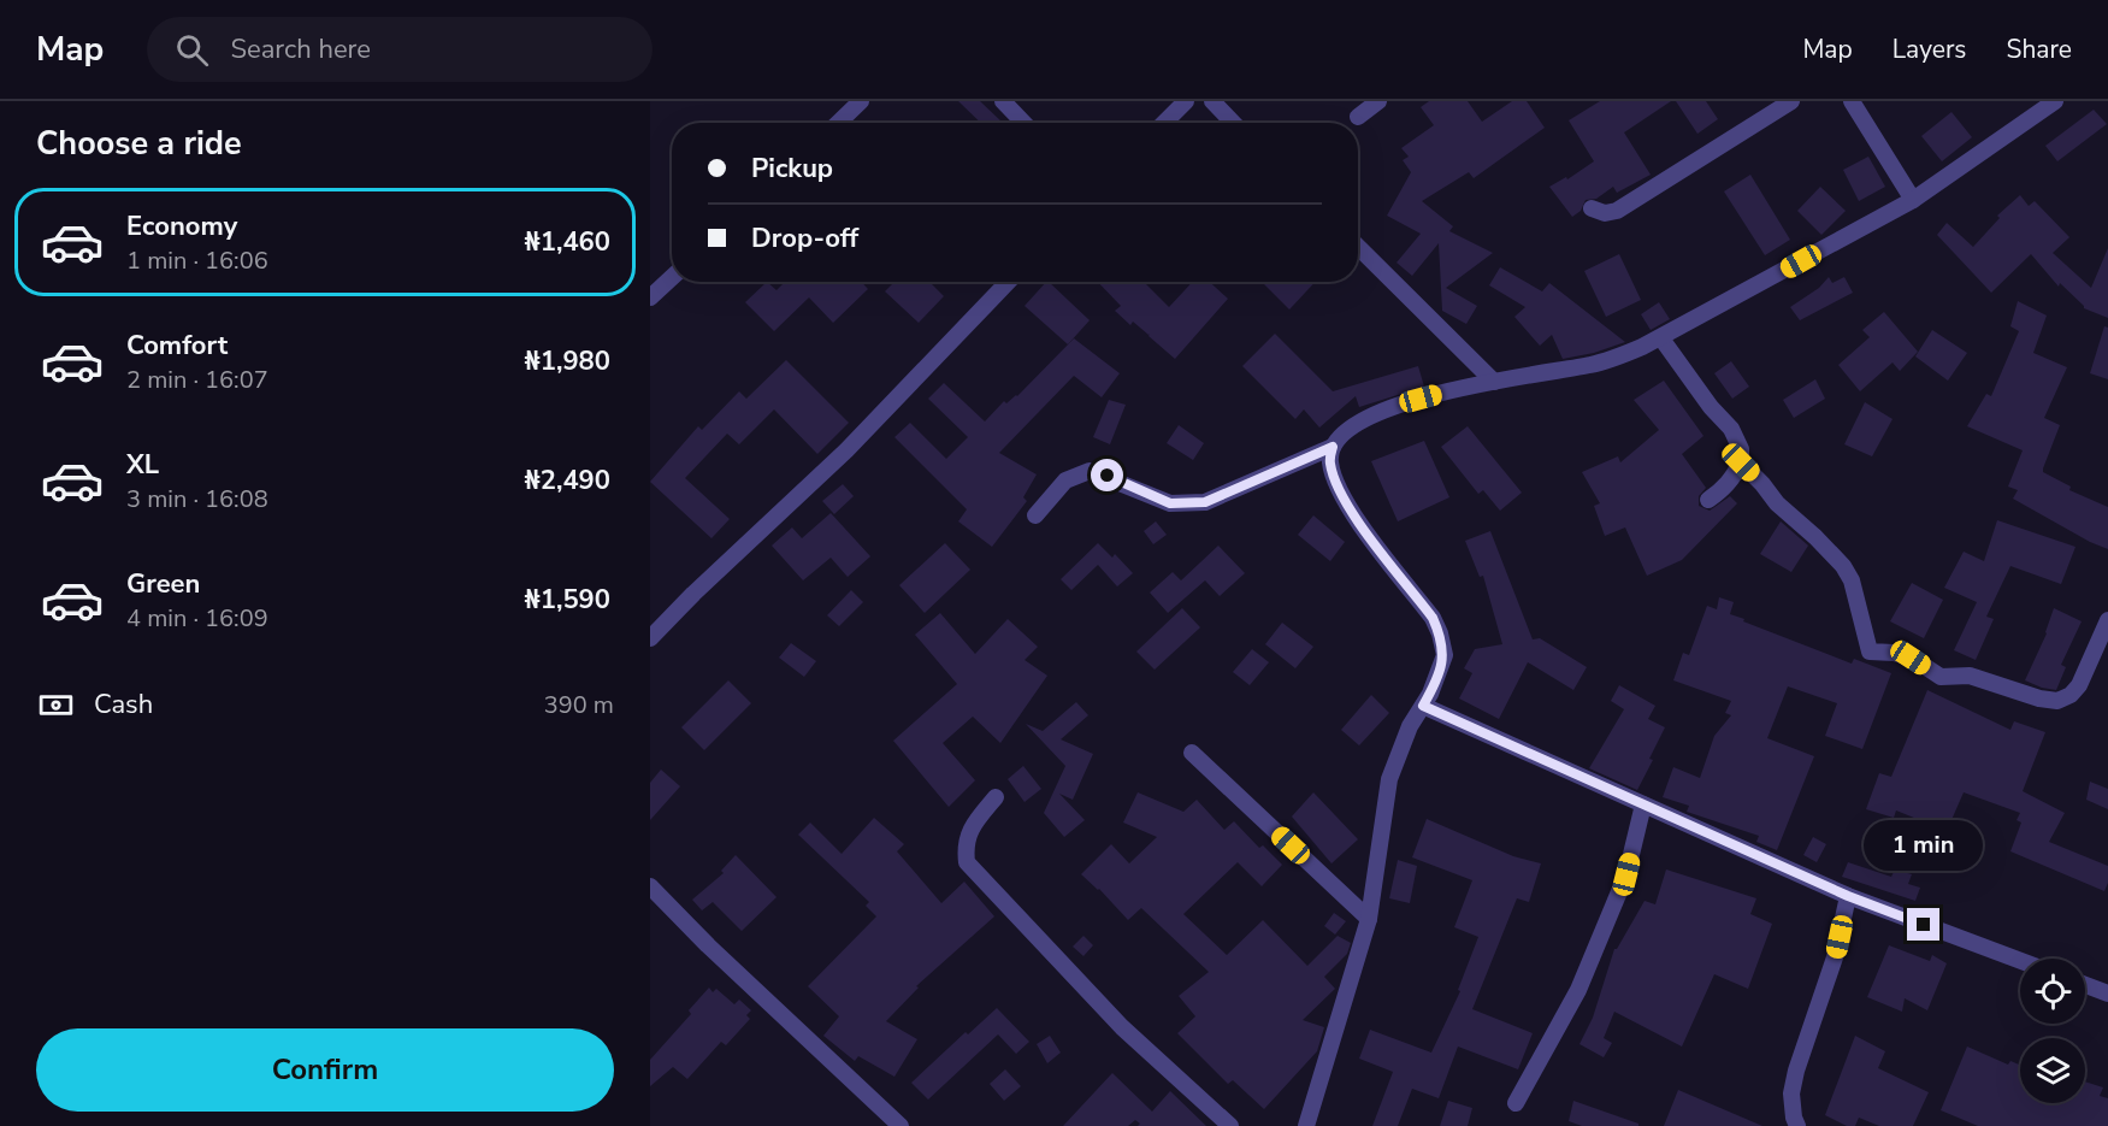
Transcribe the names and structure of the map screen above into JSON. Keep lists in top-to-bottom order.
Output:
{
  "page": {
    "header": "Map",
    "search": "Search here",
    "nav": ["Map", "Layers", "Share"],
    "heading": "Choose a ride",
    "banner": ["Pickup", "Drop-off"],
    "list": [
      {
        "name": "Economy",
        "note": "1 min · 16:06",
        "value": "₦1,460"
      },
      {
        "name": "Comfort",
        "note": "2 min · 16:07",
        "value": "₦1,980"
      },
      {
        "name": "XL",
        "note": "3 min · 16:08",
        "value": "₦2,490"
      },
      {
        "name": "Green",
        "note": "4 min · 16:09",
        "value": "₦1,590"
      }
    ],
    "pay": ["Cash", "390 m"],
    "bubble": "1 min",
    "buttons": "Confirm"
  }
}
